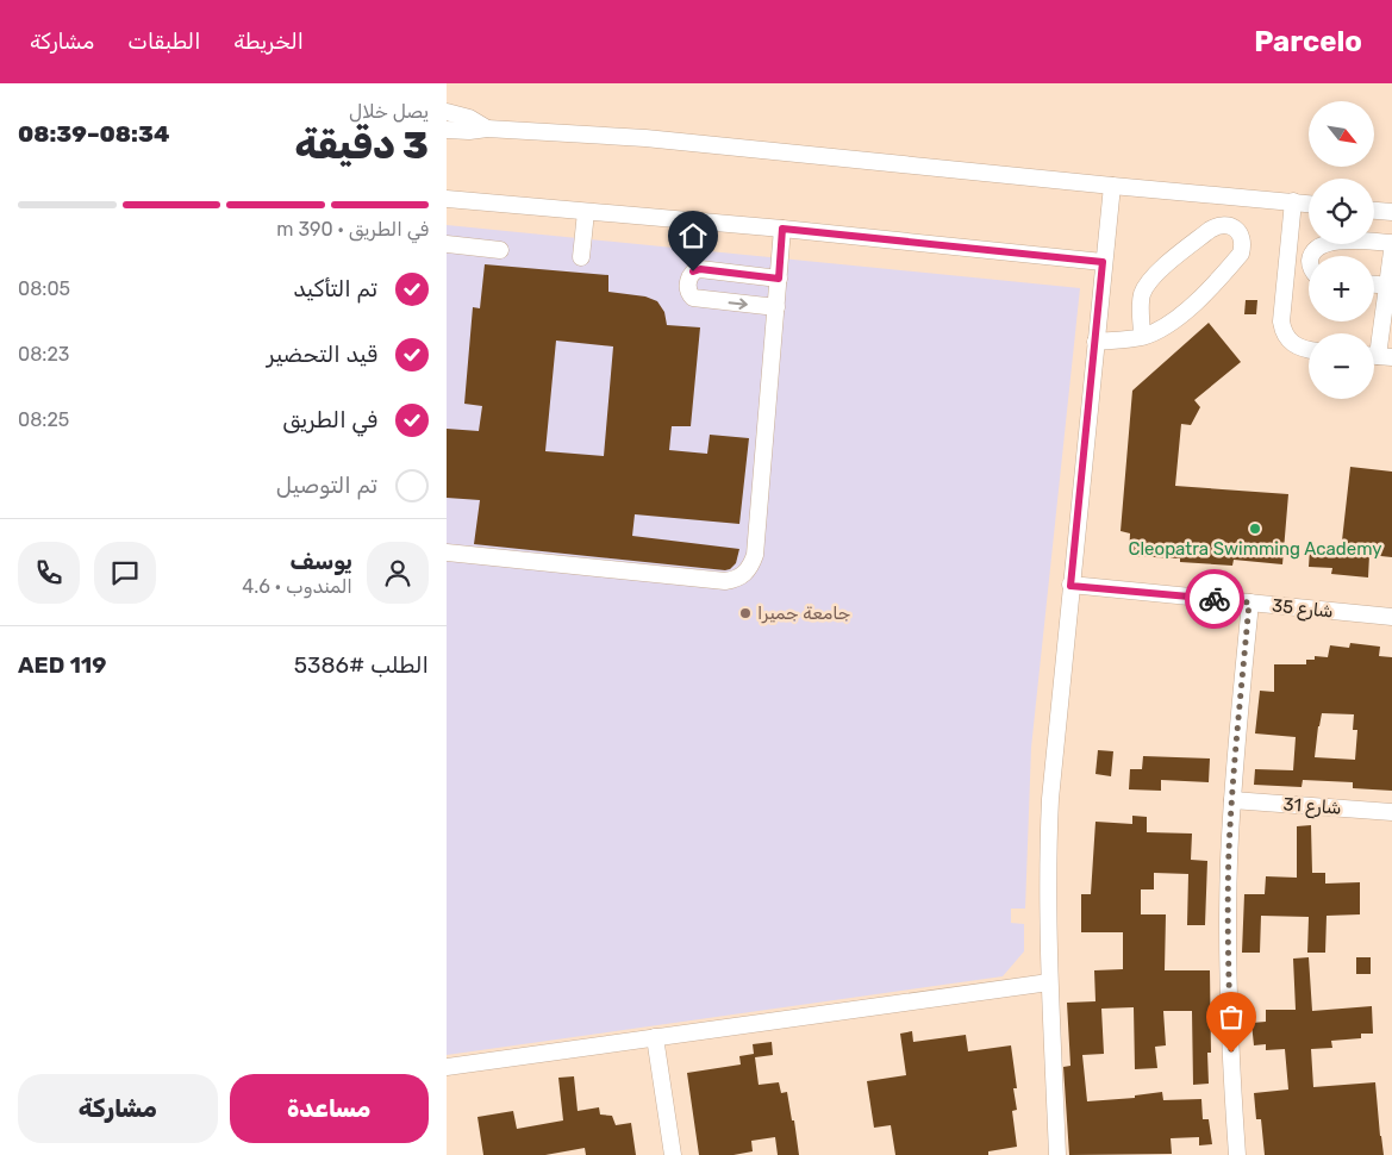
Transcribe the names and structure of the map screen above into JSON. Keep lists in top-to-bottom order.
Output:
{
  "streets": {
    "street": ["شارع 35", "شارع 31"]
  },
  "places": ["Cleopatra Swimming Academy", "جامعة جميرا"],
  "north": "bottom right",
  "page": {
    "header": "Parcelo",
    "nav": ["الخريطة", "الطبقات", "مشاركة"],
    "heading": ["3 دقيقة", "يصل خلال", "08:34–08:39"],
    "panel": [
      "يوسف",
      "المندوب · 4.6",
      "الطلب #5386",
      "AED 119"
    ],
    "map_buttons": ["+", "−"],
    "bar": "في الطريق · 390 m",
    "list": [
      ["تم التأكيد", "08:05"],
      ["قيد التحضير", "08:23"],
      ["في الطريق", "08:25"],
      "تم التوصيل"
    ],
    "buttons": ["مساعدة", "مشاركة"]
  }
}
